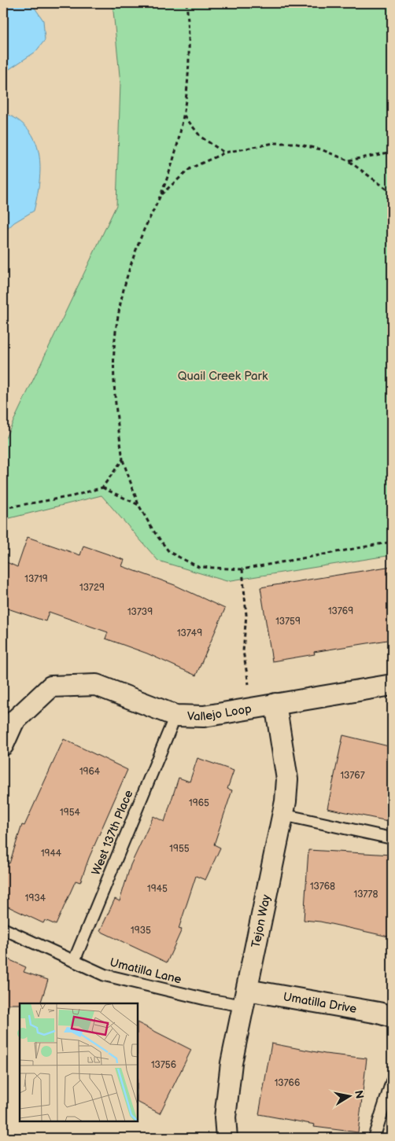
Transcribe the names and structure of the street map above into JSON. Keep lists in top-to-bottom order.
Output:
{
  "streets": {
    "street": ["Vallejo Loop", "Tejon Way", "Umatilla Drive"],
    "lane": ["West 137th Place", "Umatilla Lane"]
  },
  "crossings": [
    ["Vallejo Loop", "West 137th Place"],
    ["Vallejo Loop", "Tejon Way"],
    ["West 137th Place", "Umatilla Lane"],
    ["Tejon Way", "Umatilla Lane"],
    ["Tejon Way", "Umatilla Drive"],
    ["Umatilla Lane", "Umatilla Drive"]
  ],
  "parks": ["Quail Creek Park"],
  "house_numbers": [
    "13719",
    "13729",
    "13769",
    "13739",
    "13759",
    "13749",
    "1964",
    "13767",
    "1965",
    "1954",
    "1955",
    "1944",
    "13768",
    "1945",
    "13778",
    "1934",
    "1935",
    "13756",
    "13766"
  ],
  "north": "right"
}
